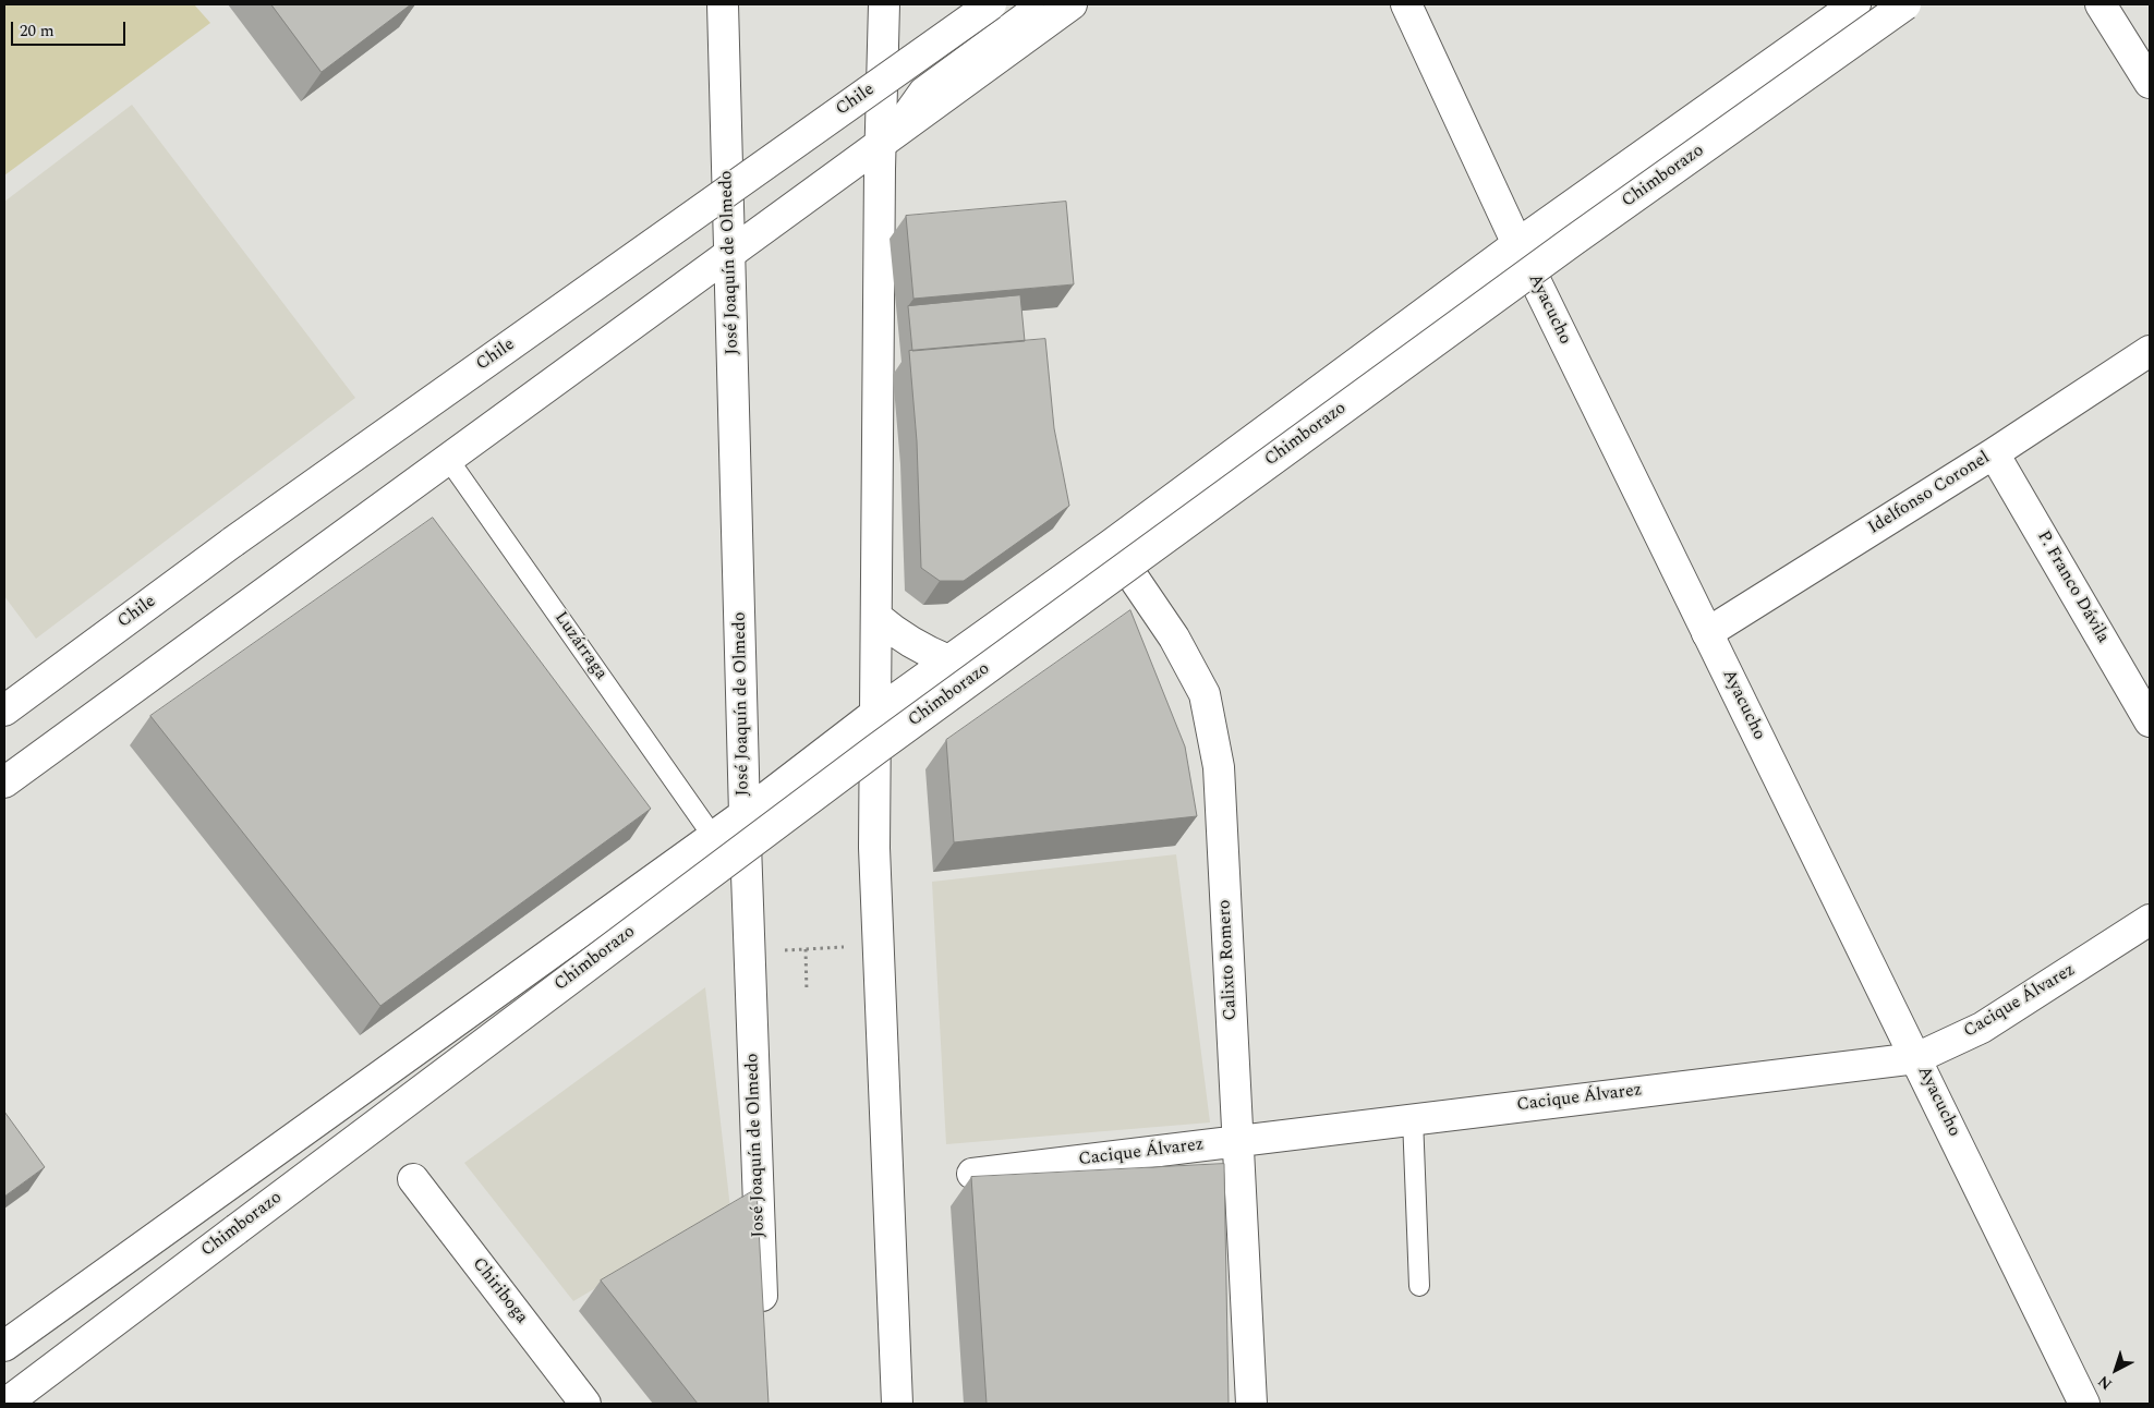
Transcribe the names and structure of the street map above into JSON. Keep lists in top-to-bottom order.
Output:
{
  "streets": {
    "street": [
      "Chile",
      "Chimborazo",
      "José Joaquín de Olmedo",
      "Ayacucho",
      "Idelfonso Coronel",
      "P. Franco Dávila",
      "Calixto Romero",
      "Cacique Álvarez",
      "Chiriboga"
    ],
    "lane": ["Luzárraga"]
  },
  "crossings": [
    ["Chimborazo", "José Joaquín de Olmedo"],
    ["Chimborazo", "Ayacucho"],
    ["Chimborazo", "Luzárraga"],
    ["Chimborazo", "Calixto Romero"],
    ["Ayacucho", "Idelfonso Coronel"],
    ["Ayacucho", "Cacique Álvarez"],
    ["Idelfonso Coronel", "P. Franco Dávila"],
    ["Calixto Romero", "Cacique Álvarez"]
  ],
  "scale_bar": "20 m",
  "north": "bottom left"
}
